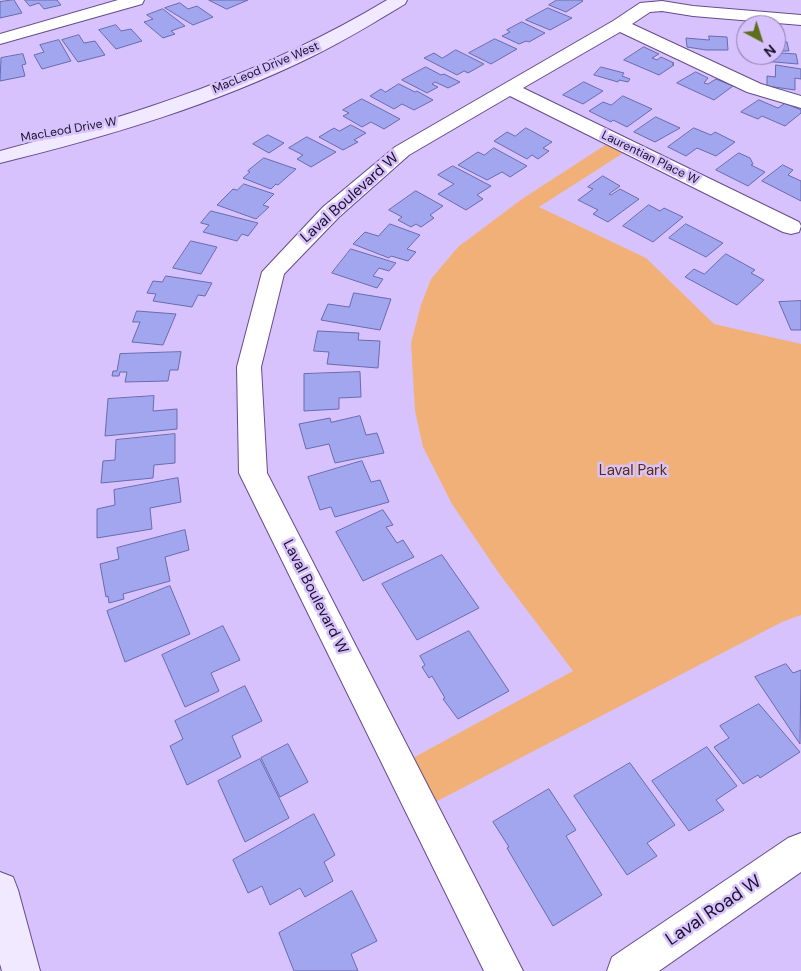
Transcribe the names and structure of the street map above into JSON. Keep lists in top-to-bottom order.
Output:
{
  "streets": {
    "main road": ["MacLeod Drive West", "MacLeod Drive W"],
    "street": ["Laurentian Place W", "Laval Boulevard W", "Laval Road W"]
  },
  "crossings": [
    ["MacLeod Drive West", "MacLeod Drive W"],
    ["Laurentian Place W", "Laval Boulevard W"]
  ],
  "parks": ["Laval Park"],
  "north": "bottom right"
}
